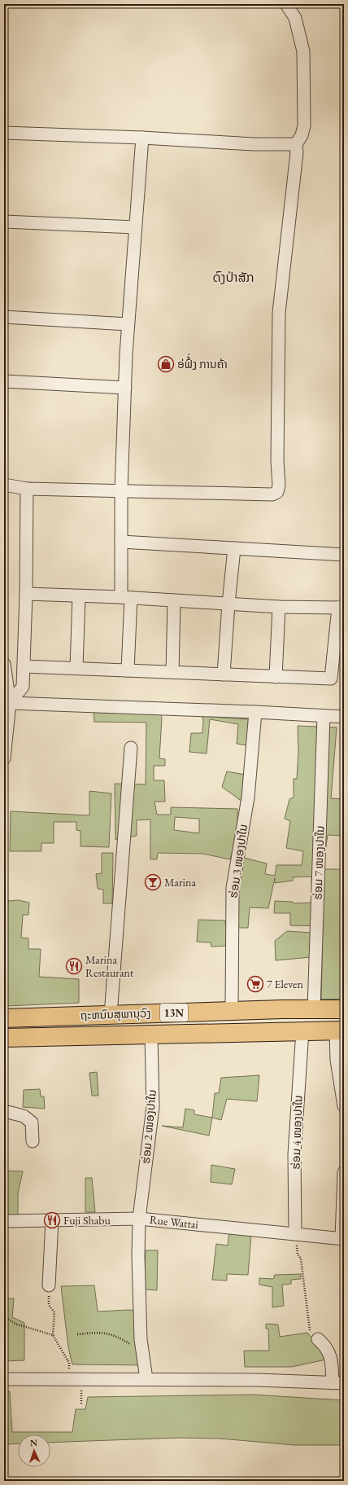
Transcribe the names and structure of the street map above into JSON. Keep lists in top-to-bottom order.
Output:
{
  "streets": {
    "highway": ["13N", "ຖະຫນົນສຸພານຸວົງ"],
    "street": [
      "ຮ່ອມ 3 ໜອງປາໃນ",
      "ຮ່ອມ 7 ໜອງປາໃນ",
      "ຮ່ອມ 2 ໜອງປາໃນ",
      "ຮ່ອມ 4 ໜອງປາໃນ",
      "Rue Wattai"
    ]
  },
  "crossings": [
    ["ຮ່ອມ 3 ໜອງປາໃນ", "ຖະຫນົນສຸພານຸວົງ"],
    ["ຮ່ອມ 7 ໜອງປາໃນ", "ຖະຫນົນສຸພານຸວົງ"],
    ["ຖະຫນົນສຸພານຸວົງ", "ຮ່ອມ 2 ໜອງປາໃນ"],
    ["ຖະຫນົນສຸພານຸວົງ", "ຮ່ອມ 4 ໜອງປາໃນ"],
    ["ຮ່ອມ 2 ໜອງປາໃນ", "Rue Wattai"],
    ["ຮ່ອມ 4 ໜອງປາໃນ", "Rue Wattai"]
  ],
  "districts": ["ດົງປ່າສັກ"],
  "places": {
    "shop": ["ອ່ຟົ້່ງ ການຄ້າ"],
    "bar": ["Marina"],
    "restaurant": ["Marina Restaurant", "Fuji Shabu"],
    "supermarket": ["7 Eleven"]
  },
  "north": "top"
}
